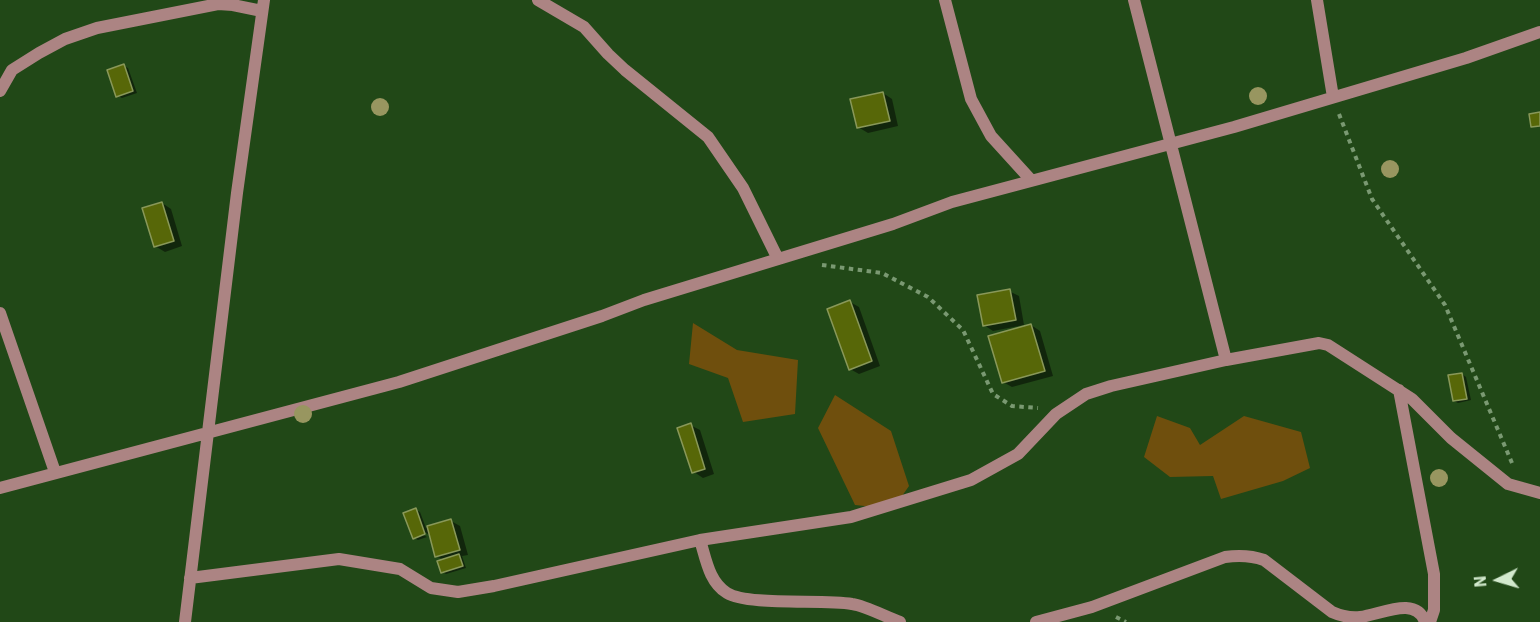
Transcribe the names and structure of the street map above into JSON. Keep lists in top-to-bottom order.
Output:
{
  "north": "left"
}
